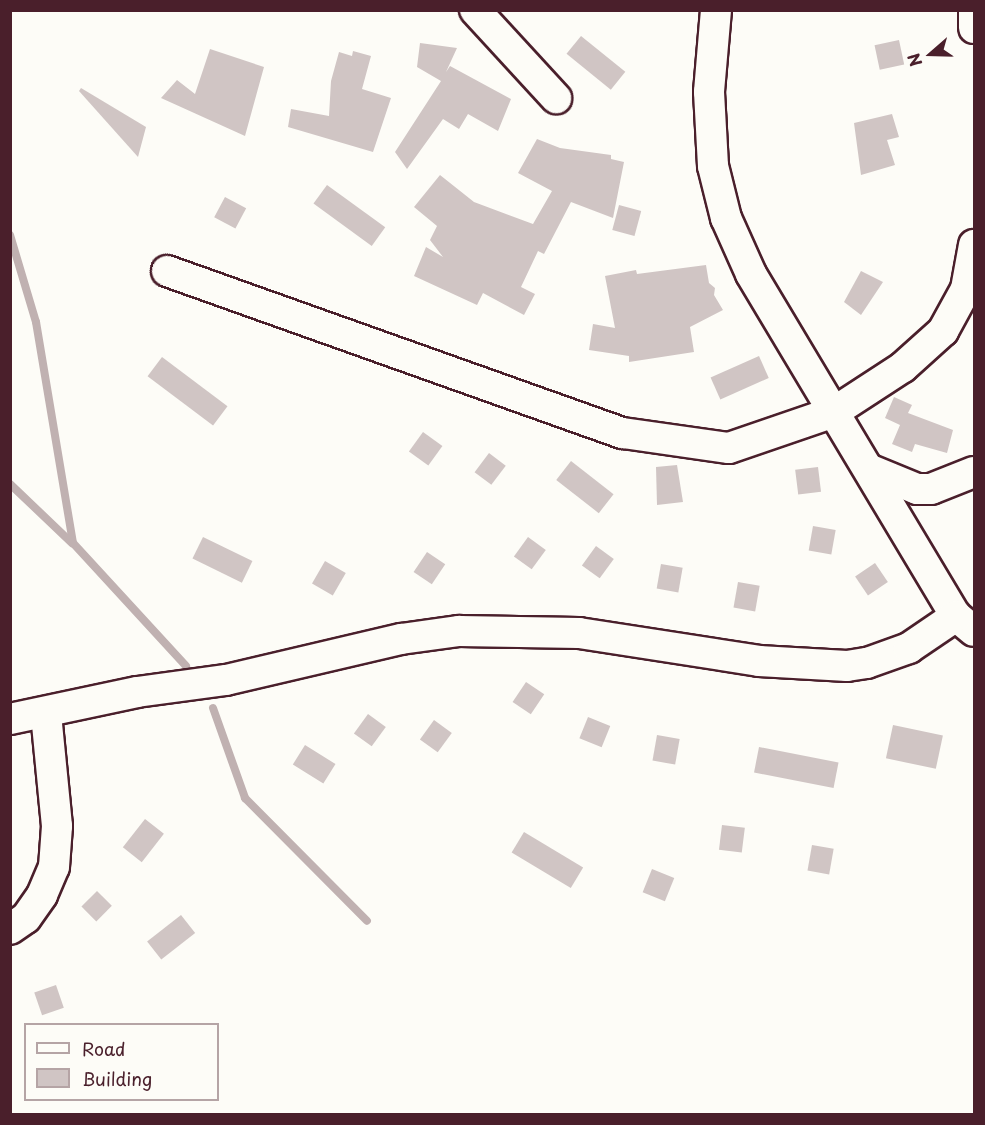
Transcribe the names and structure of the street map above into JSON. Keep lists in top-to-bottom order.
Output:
{
  "legend": ["Road", "Building"],
  "north": "left"
}
